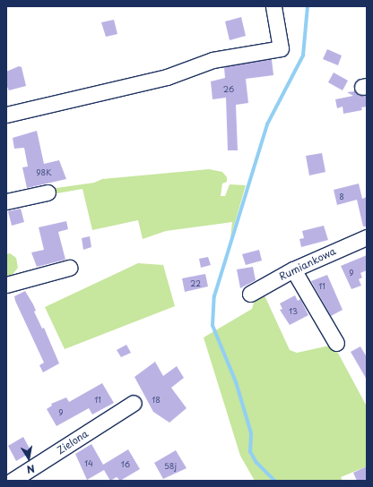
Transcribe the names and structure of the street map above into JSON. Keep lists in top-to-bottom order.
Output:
{
  "streets": {
    "street": ["Rumiankowa", "Zielona"]
  },
  "house_numbers": [
    "26",
    "98K",
    "8",
    "9",
    "22",
    "11",
    "13",
    "11",
    "18",
    "9",
    "14",
    "16",
    "58j"
  ],
  "north": "bottom"
}
